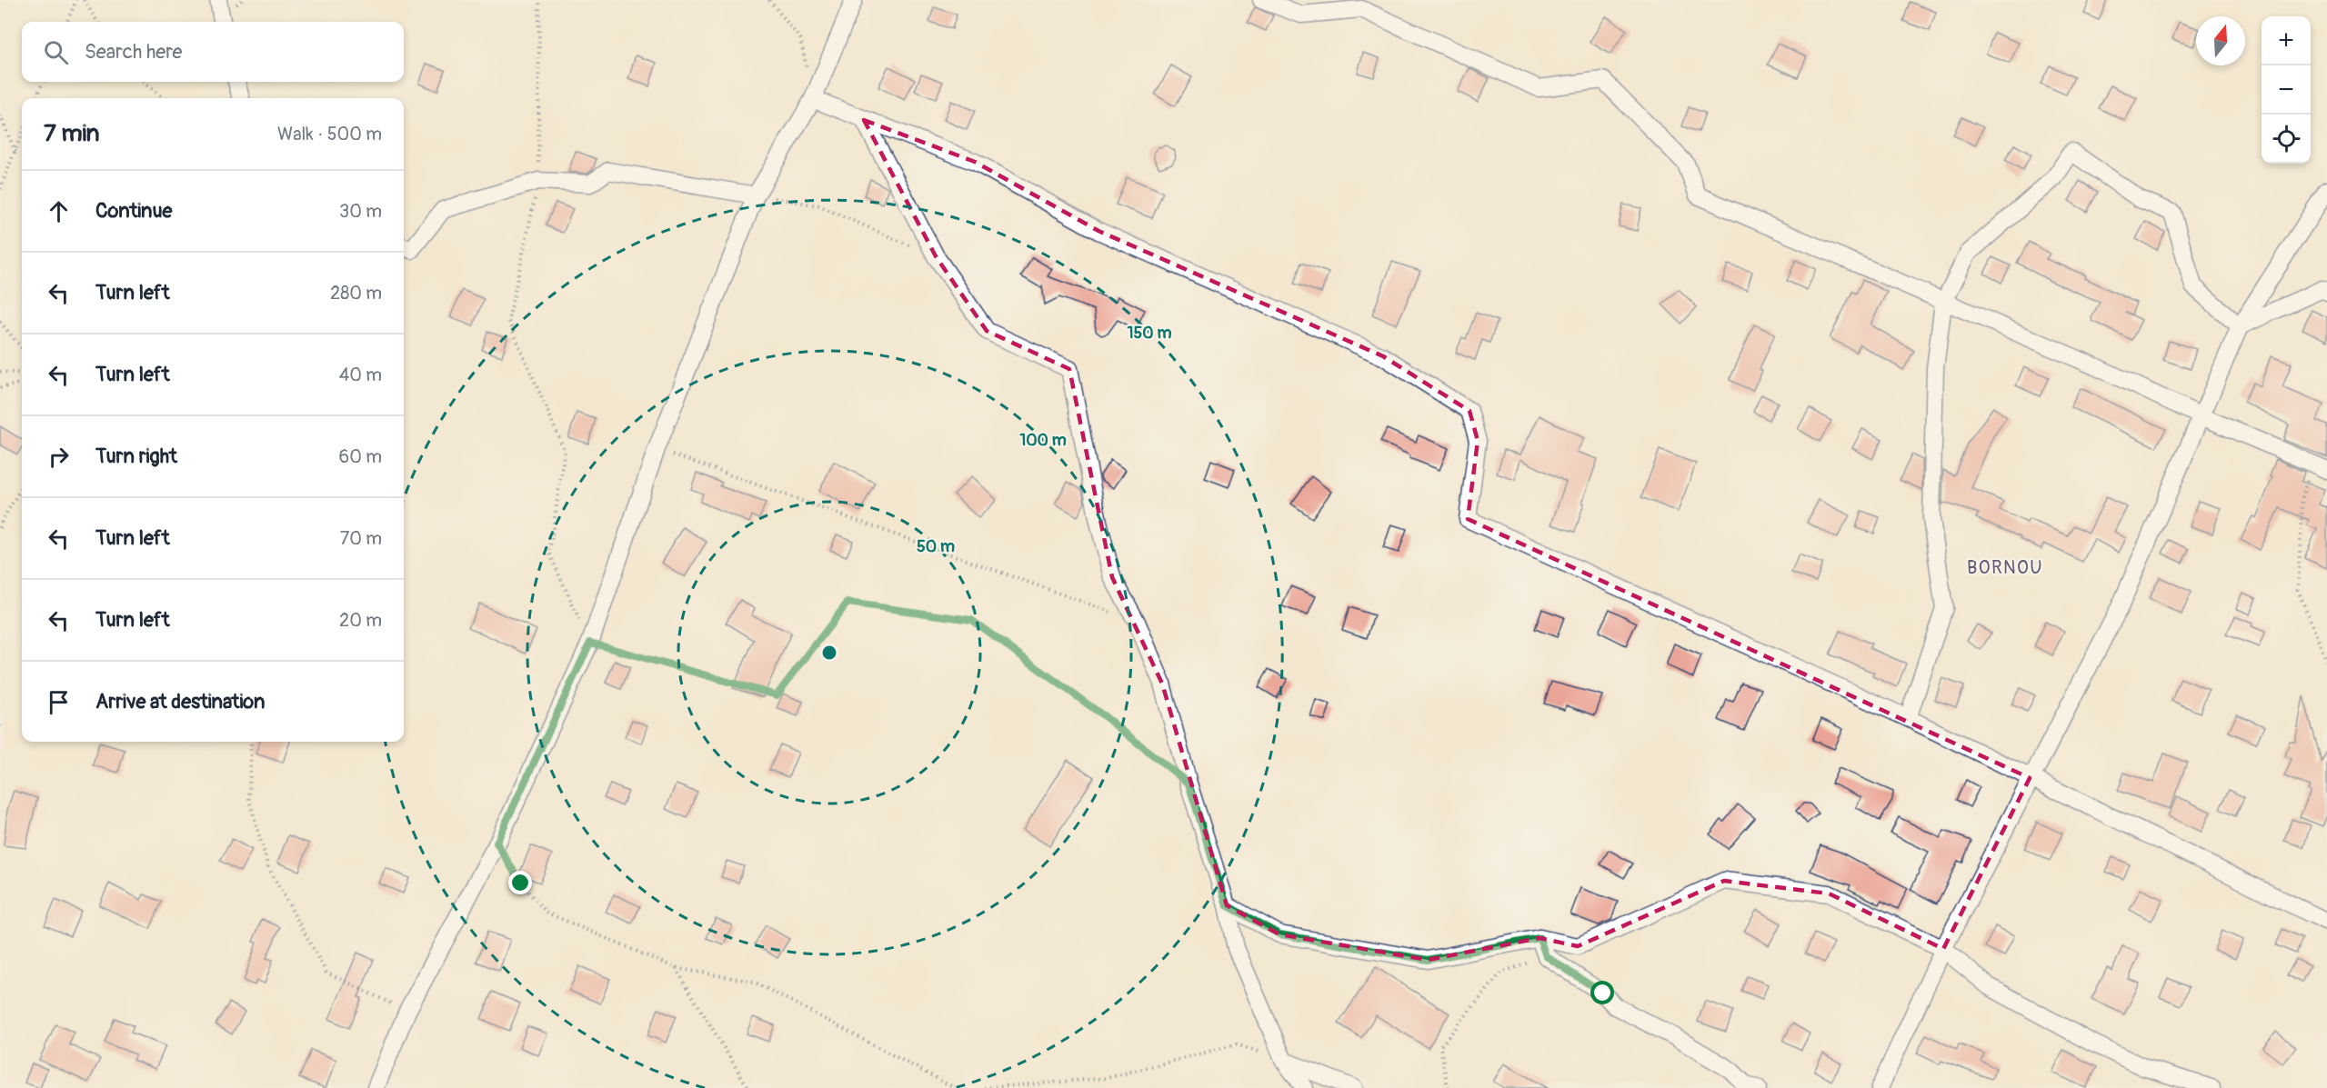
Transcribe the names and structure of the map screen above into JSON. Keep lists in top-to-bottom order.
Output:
{
  "districts": ["BORNOU"],
  "north": "top",
  "page": {
    "map_buttons": ["+", "−"],
    "search": "Search here",
    "heading": ["7 min", "Walk · 500 m"],
    "list": [
      ["Continue", "30 m"],
      ["Turn left", "280 m"],
      ["Turn left", "40 m"],
      ["Turn right", "60 m"],
      ["Turn left", "70 m"],
      ["Turn left", "20 m"],
      "Arrive at destination"
    ]
  },
  "rings": ["150 m", "100 m", "50 m"]
}
